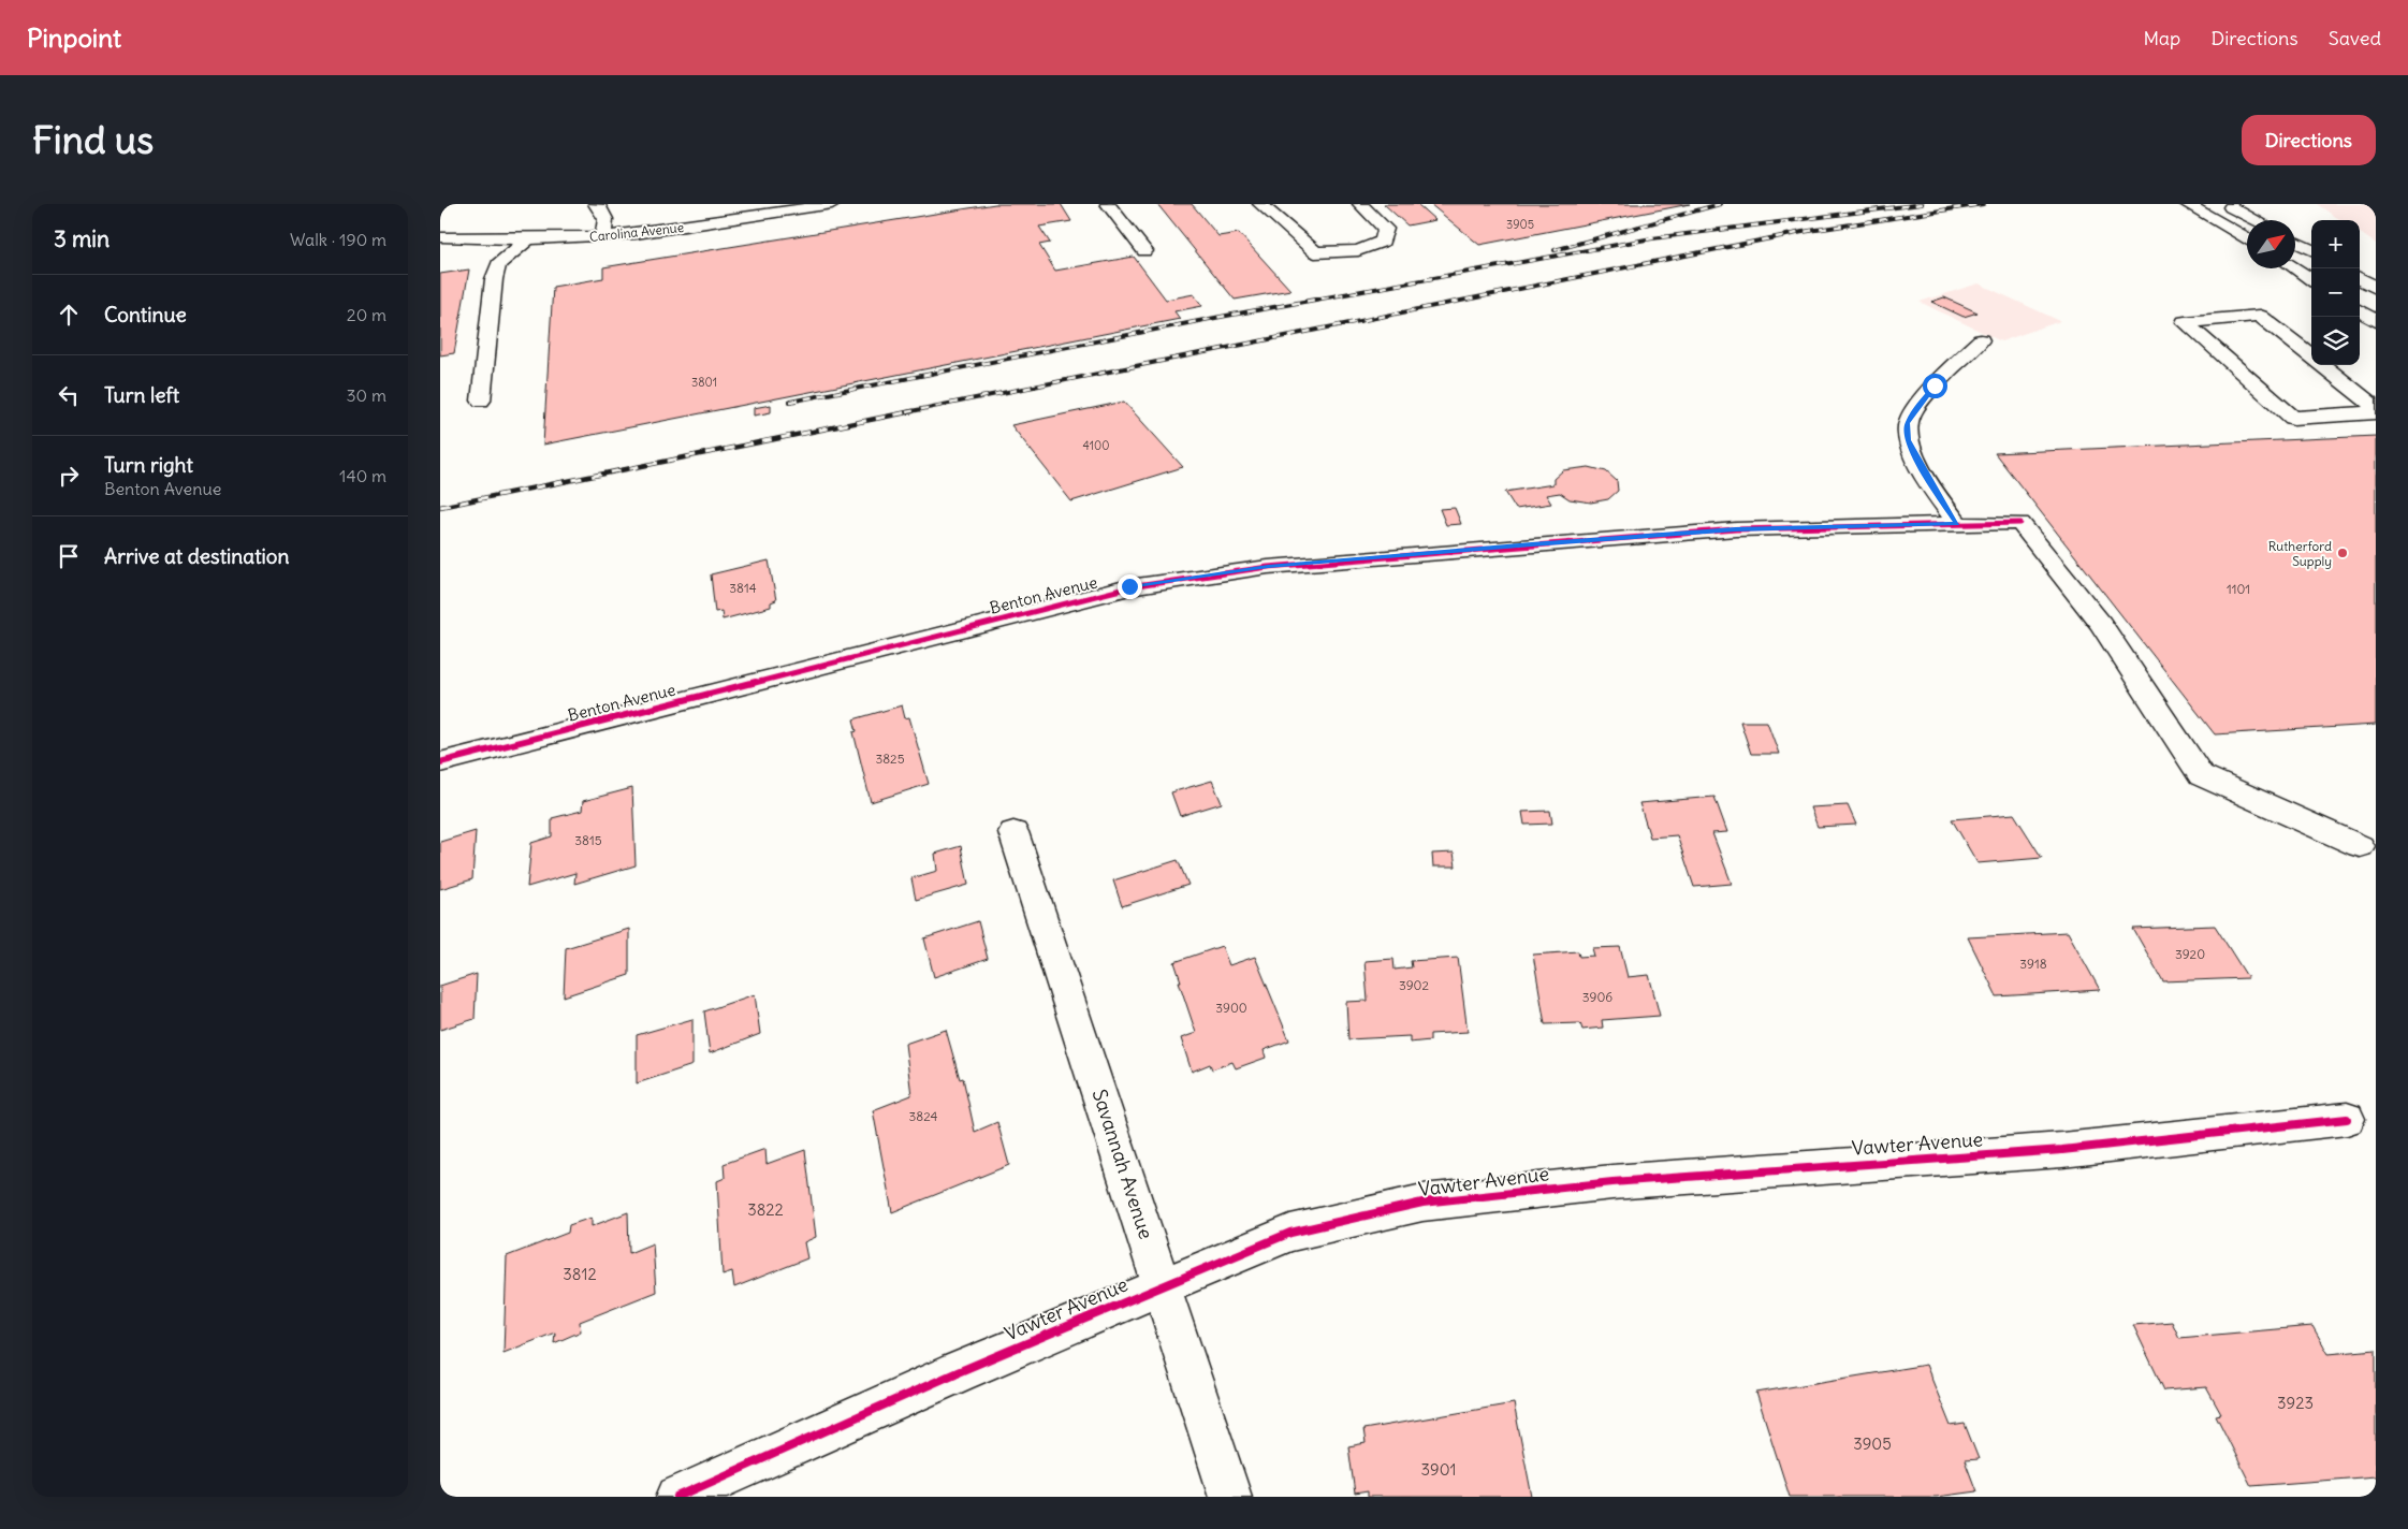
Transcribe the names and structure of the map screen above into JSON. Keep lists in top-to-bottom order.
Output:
{
  "streets": {
    "street": [
      "Carolina Avenue",
      "Benton Avenue",
      "Vawter Avenue",
      "Savannah Avenue"
    ]
  },
  "crossings": [
    ["Vawter Avenue", "Savannah Avenue"]
  ],
  "places": ["Rutherford Supply"],
  "house_numbers": [
    "3905",
    "3801",
    "4100",
    "3814",
    "1101",
    "3825",
    "3815",
    "3920",
    "3918",
    "3902",
    "3906",
    "3900",
    "3824",
    "3822",
    "3812",
    "3923",
    "3905",
    "3901"
  ],
  "north": "top right",
  "page": {
    "header": "Pinpoint",
    "nav": ["Map", "Directions", "Saved"],
    "buttons": "Directions",
    "title": "Find us",
    "heading": ["3 min", "Walk · 190 m"],
    "map_buttons": ["+", "−"],
    "list": [
      ["Continue", "20 m"],
      ["Turn left", "30 m"],
      ["Turn right", "Benton Avenue", "140 m"],
      "Arrive at destination"
    ]
  }
}
